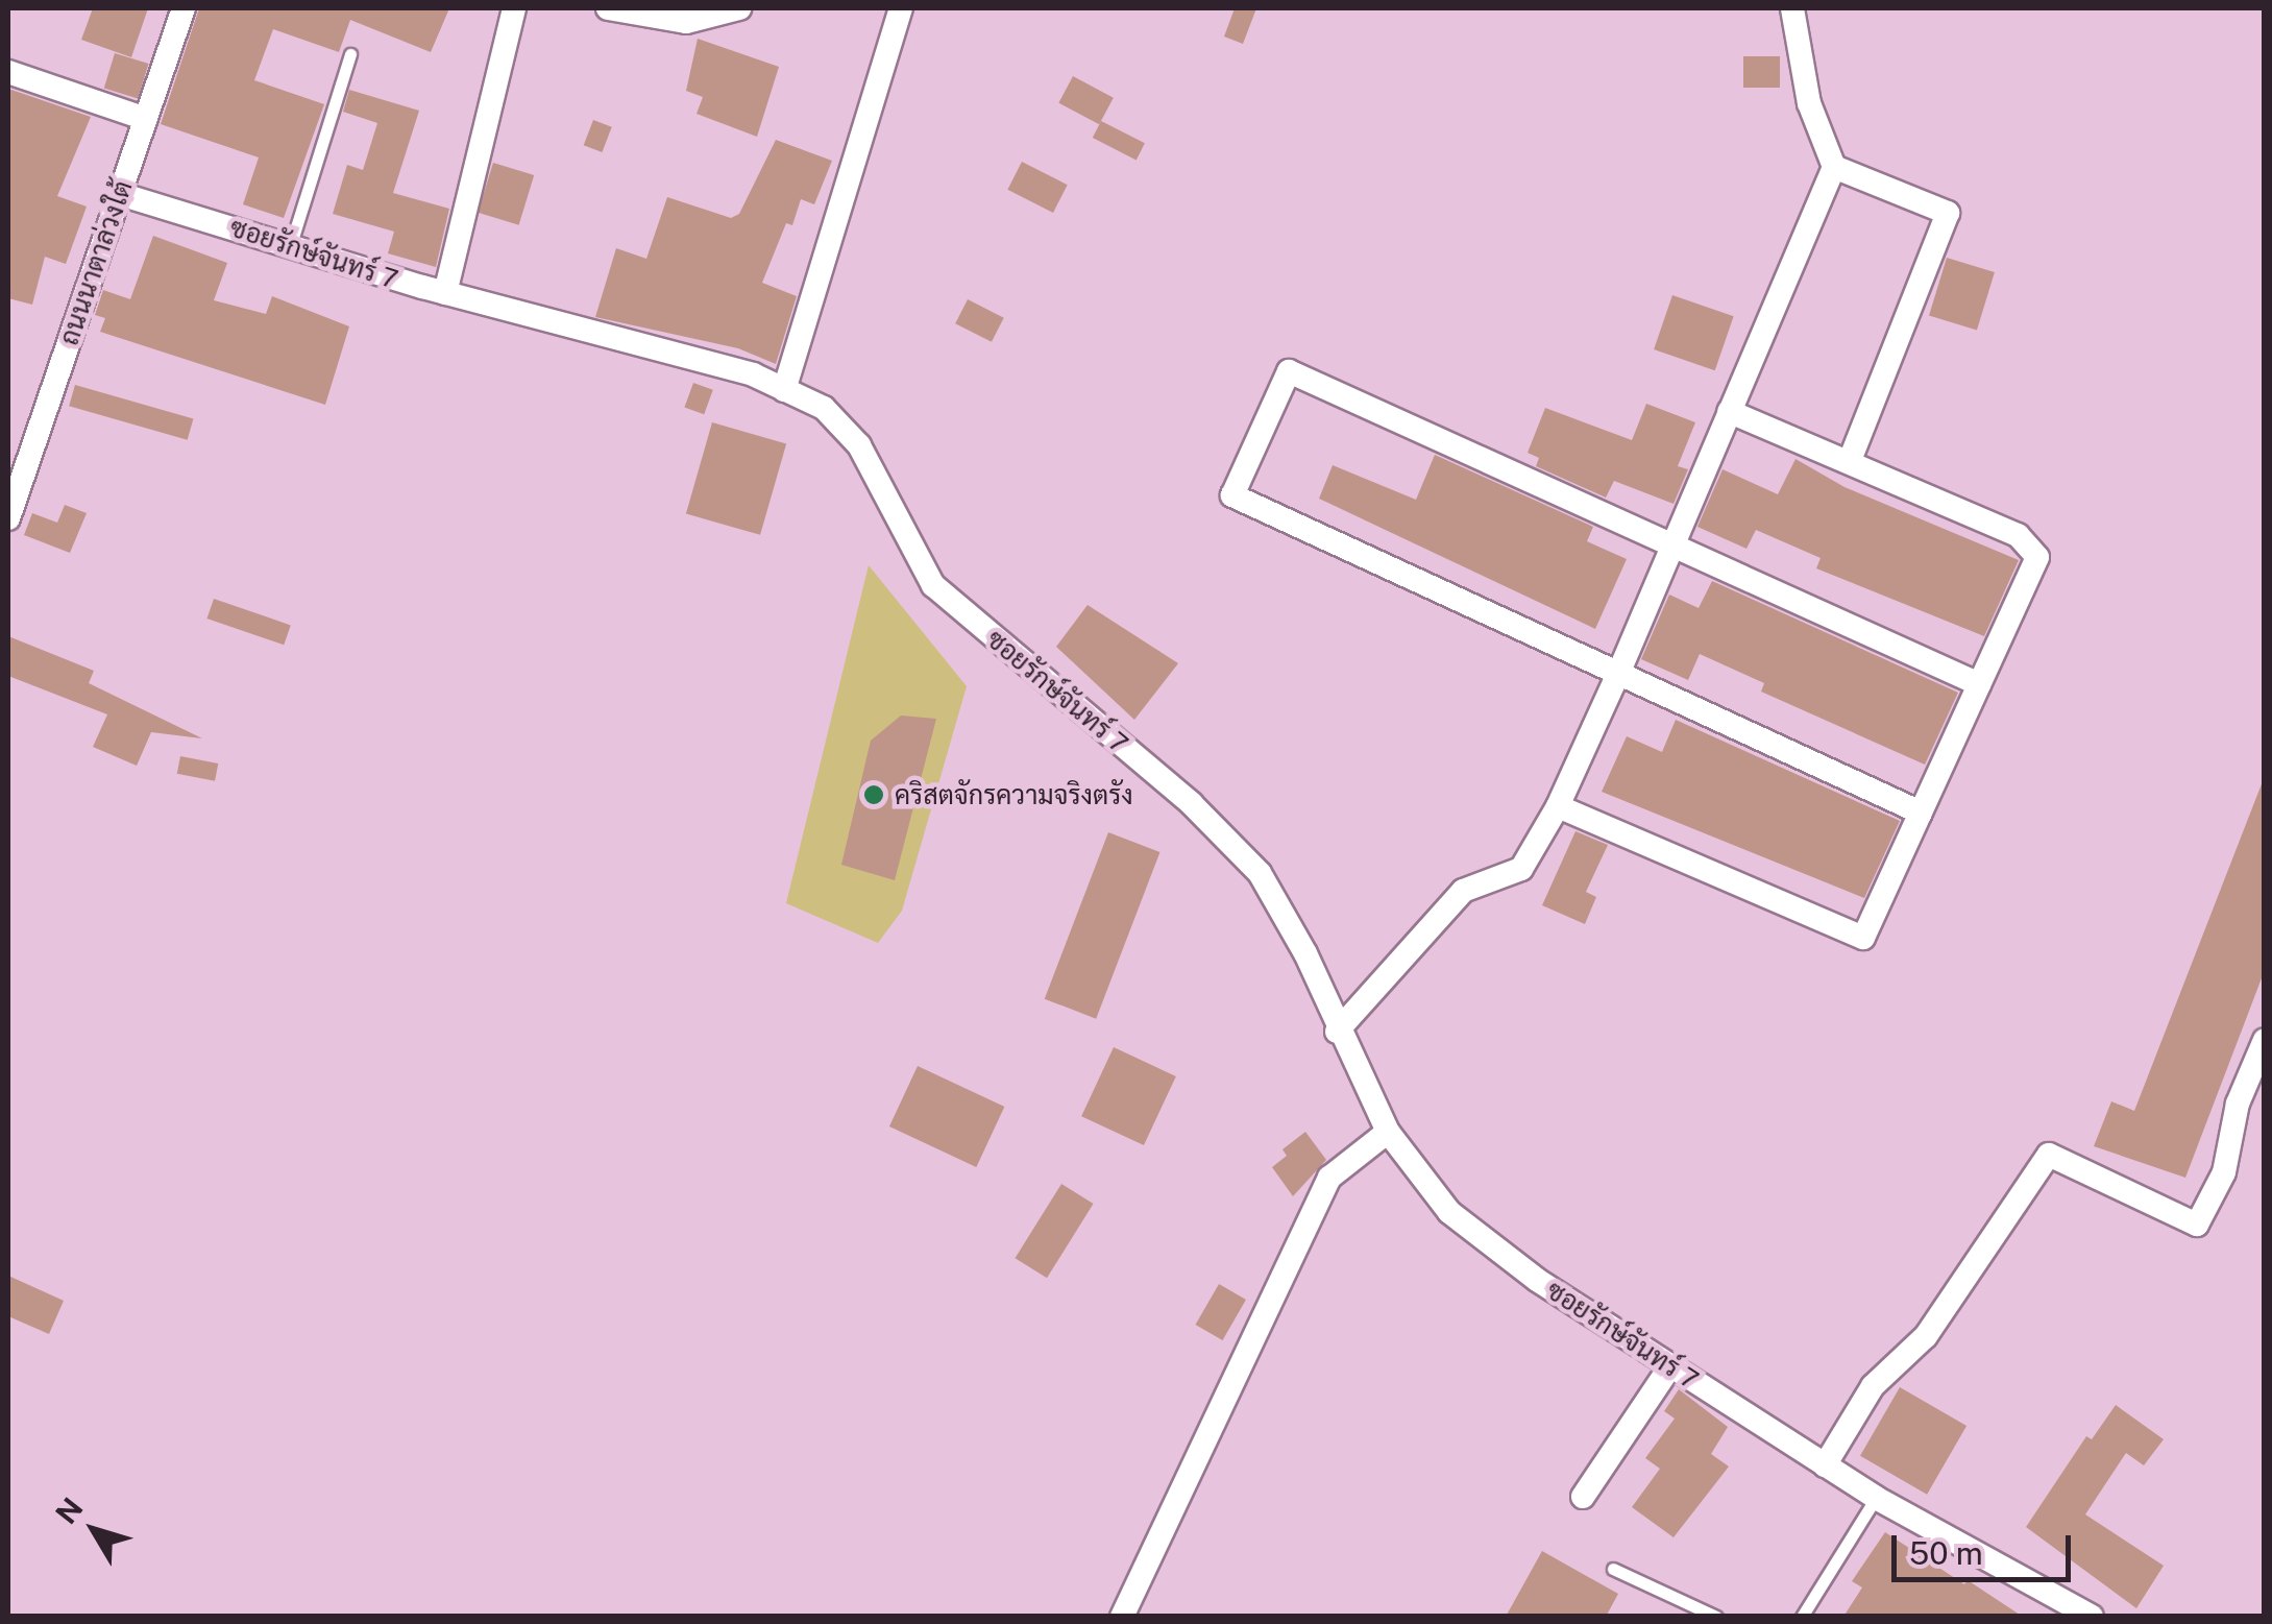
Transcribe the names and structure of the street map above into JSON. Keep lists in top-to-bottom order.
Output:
{
  "streets": {
    "street": ["ซอยรักษ์จันทร์ 7", "ถนนนาตาล่วงใต้"]
  },
  "crossings": [
    ["ซอยรักษ์จันทร์ 7", "ถนนนาตาล่วงใต้"]
  ],
  "places": ["คริสตจักรความจริงตรัง"],
  "scale_bar": "50 m",
  "north": "top left"
}
